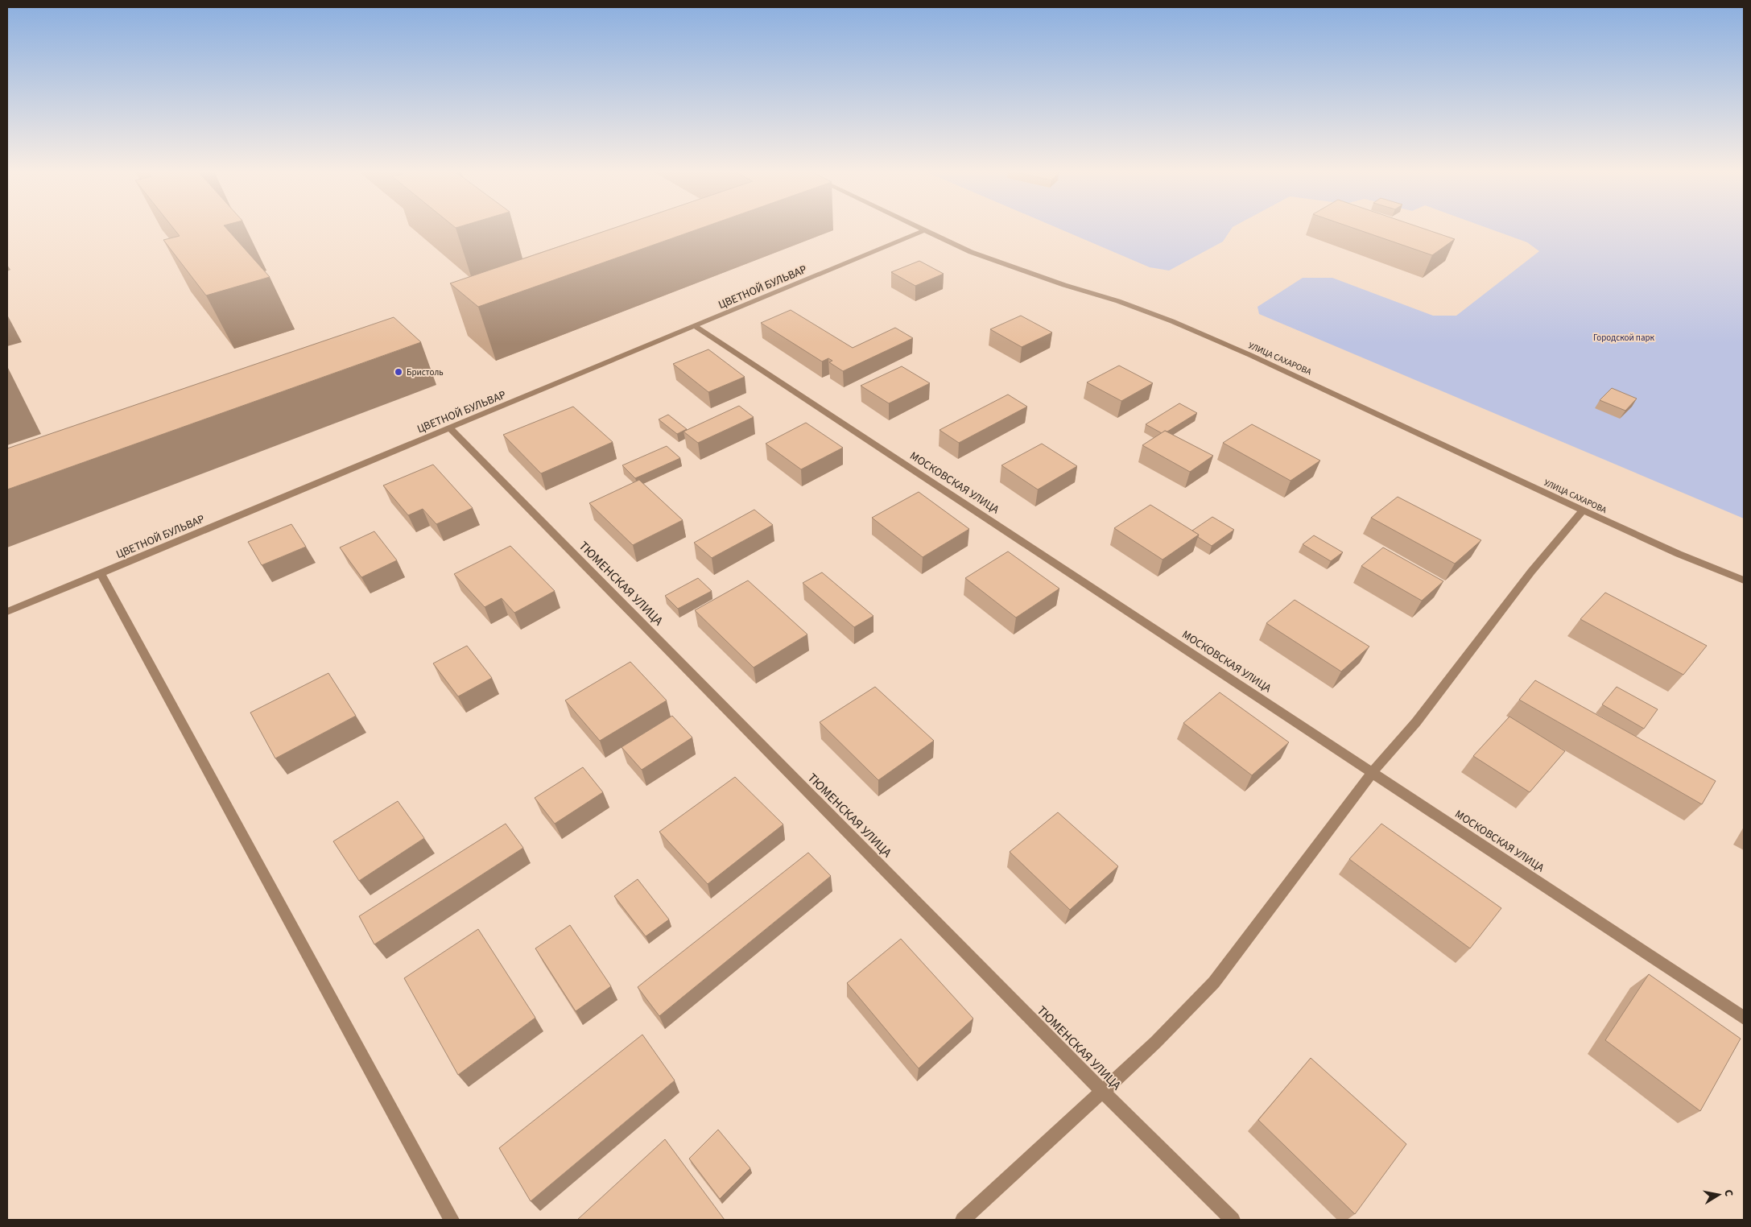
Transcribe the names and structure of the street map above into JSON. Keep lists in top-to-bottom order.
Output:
{
  "streets": {
    "street": [
      "ЦВЕТНОЙ БУЛЬВАР",
      "УЛИЦА САХАРОВА",
      "МОСКОВСКАЯ УЛИЦА",
      "ТЮМЕНСКАЯ УЛИЦА"
    ]
  },
  "crossings": [
    ["ЦВЕТНОЙ БУЛЬВАР", "УЛИЦА САХАРОВА"],
    ["ЦВЕТНОЙ БУЛЬВАР", "МОСКОВСКАЯ УЛИЦА"],
    ["ЦВЕТНОЙ БУЛЬВАР", "ТЮМЕНСКАЯ УЛИЦА"]
  ],
  "parks": ["Городской парк"],
  "places": ["Бристоль"],
  "north": "right"
}
